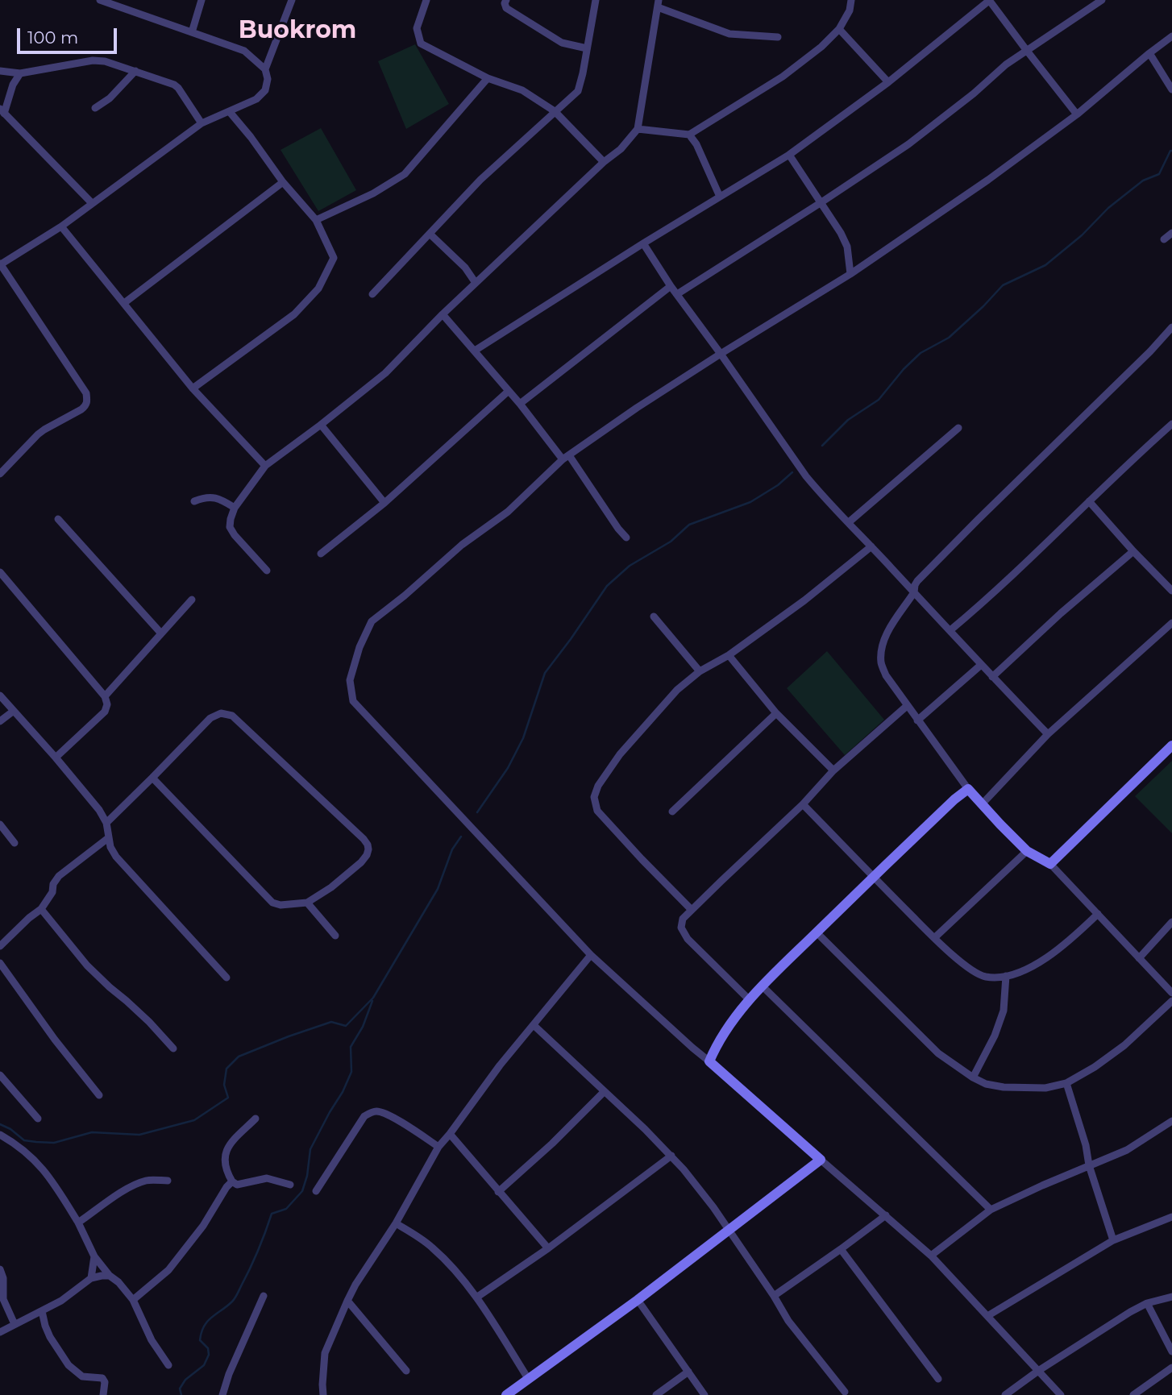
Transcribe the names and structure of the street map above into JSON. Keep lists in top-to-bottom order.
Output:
{
  "districts": ["Buokrom"],
  "scale_bar": "100 m"
}
